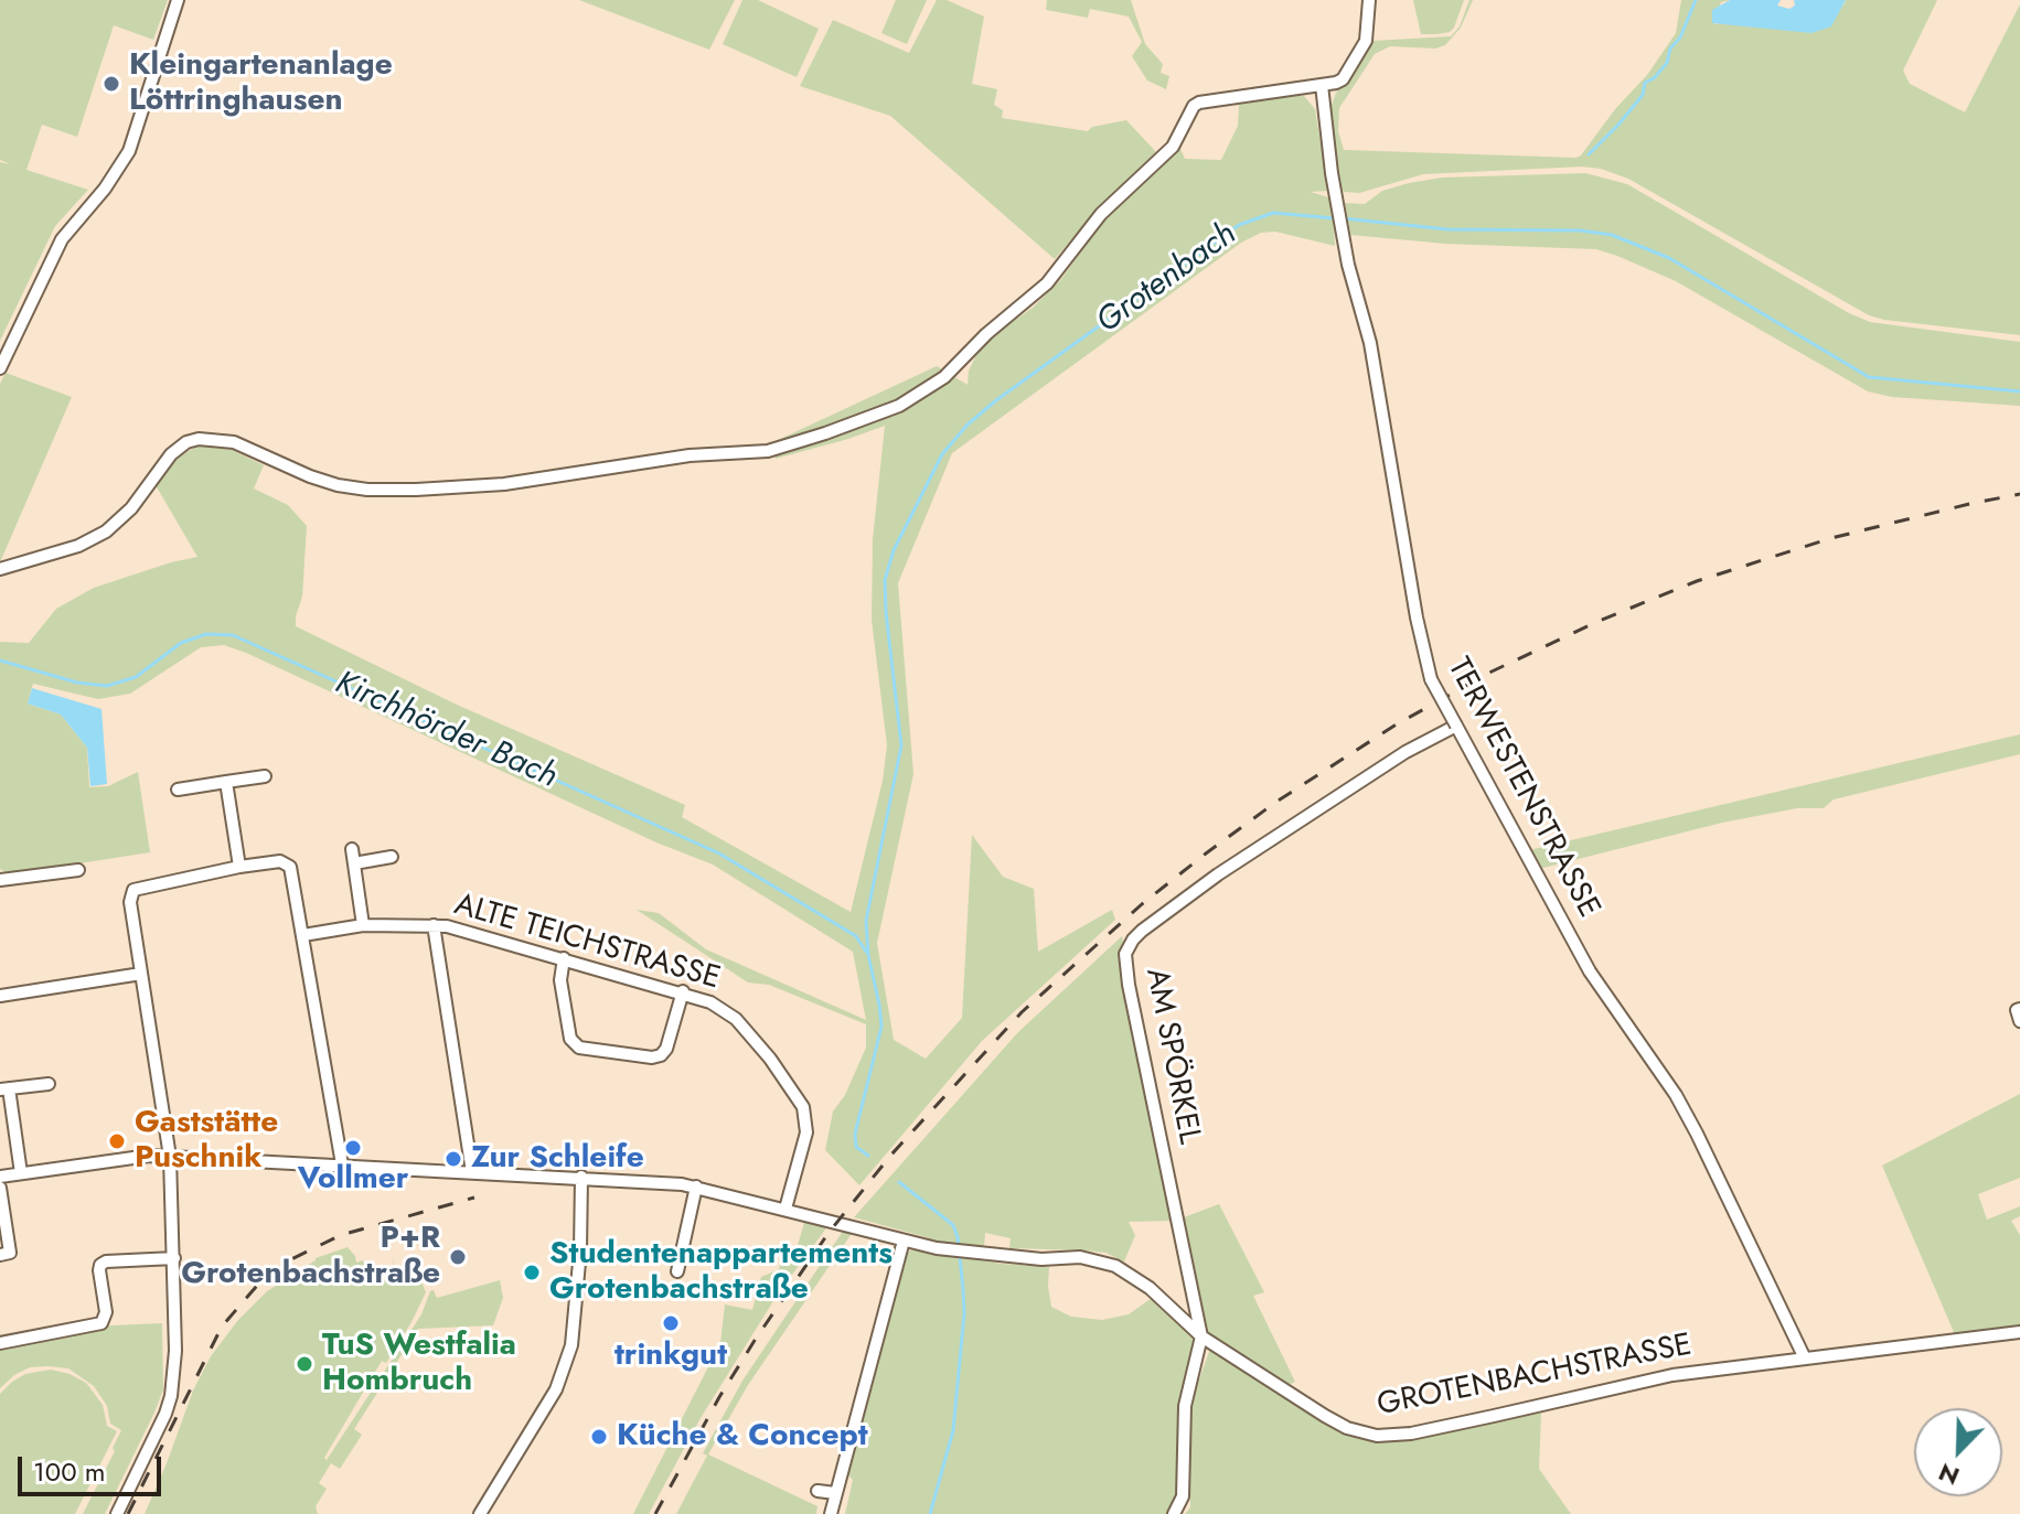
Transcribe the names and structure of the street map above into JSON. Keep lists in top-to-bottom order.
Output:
{
  "streets": {
    "street": [
      "TERWESTENSTRASSE",
      "ALTE TEICHSTRASSE",
      "AM SPÖRKEL",
      "GROTENBACHSTRASSE"
    ]
  },
  "crossings": [
    ["TERWESTENSTRASSE", "AM SPÖRKEL"],
    ["TERWESTENSTRASSE", "GROTENBACHSTRASSE"],
    ["ALTE TEICHSTRASSE", "GROTENBACHSTRASSE"],
    ["AM SPÖRKEL", "GROTENBACHSTRASSE"]
  ],
  "water": ["Grotenbach", "Kirchhörder Bach"],
  "places": [
    "Kleingartenanlage Löttringhausen",
    "Gaststätte Puschnik",
    "Vollmer",
    "Zur Schleife",
    "P+R Grotenbachstraße",
    "Studentenappartements Grotenbachstraße",
    "trinkgut",
    "TuS Westfalia Hombruch",
    "Küche & Concept"
  ],
  "scale_bar": "100 m",
  "north": "bottom left"
}
